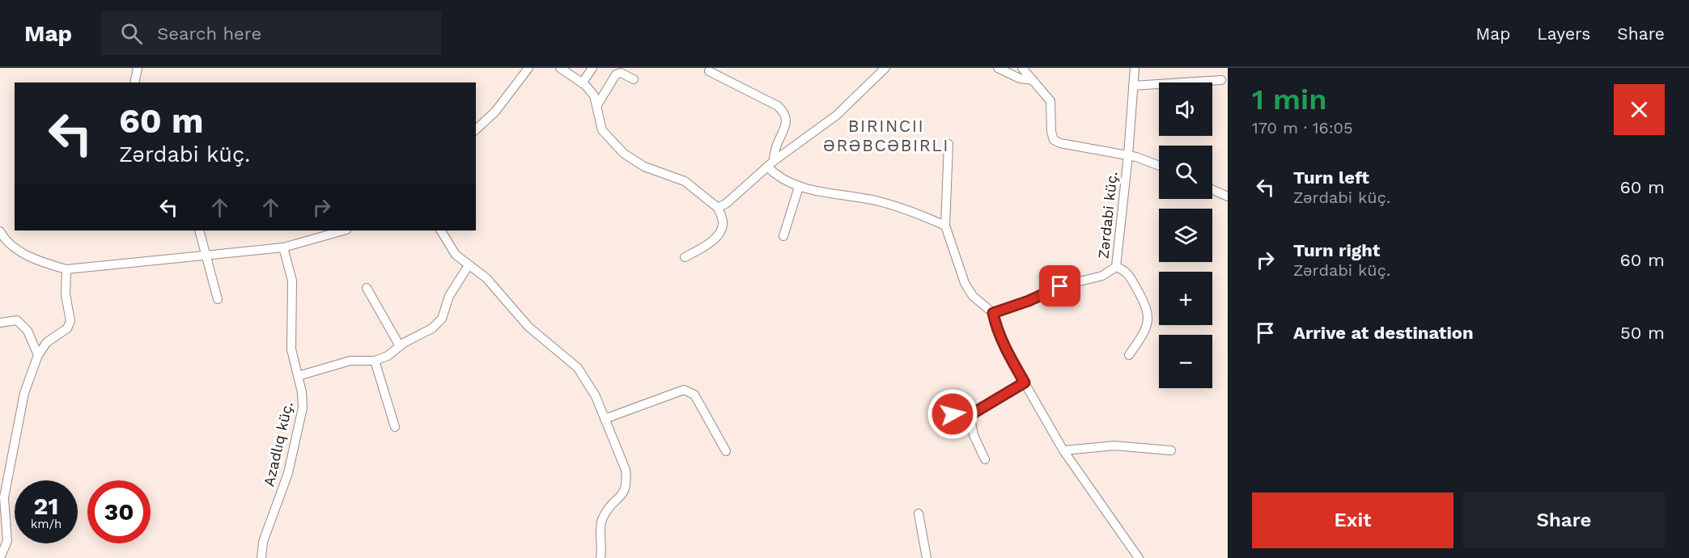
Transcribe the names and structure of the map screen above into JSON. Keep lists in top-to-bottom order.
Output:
{
  "streets": {
    "street": ["Zərdabi küç.", "Azadlıq küç."]
  },
  "districts": ["BIRINCII ƏRƏBCƏBIRLI"],
  "page": {
    "header": "Map",
    "search": "Search here",
    "nav": ["Map", "Layers", "Share"],
    "heading": ["1 min", "170 m · 16:05"],
    "map_buttons": ["+", "−"],
    "turn": ["60 m", "Zərdabi küç."],
    "list": [
      {
        "name": "Turn left",
        "note": "Zərdabi küç.",
        "value": "60 m"
      },
      {
        "name": "Turn right",
        "note": "Zərdabi küç.",
        "value": "60 m"
      },
      {
        "name": "Arrive at destination",
        "value": "50 m"
      }
    ],
    "speed": "21 km/h",
    "limit": "30",
    "buttons": ["Exit", "Share"]
  }
}
